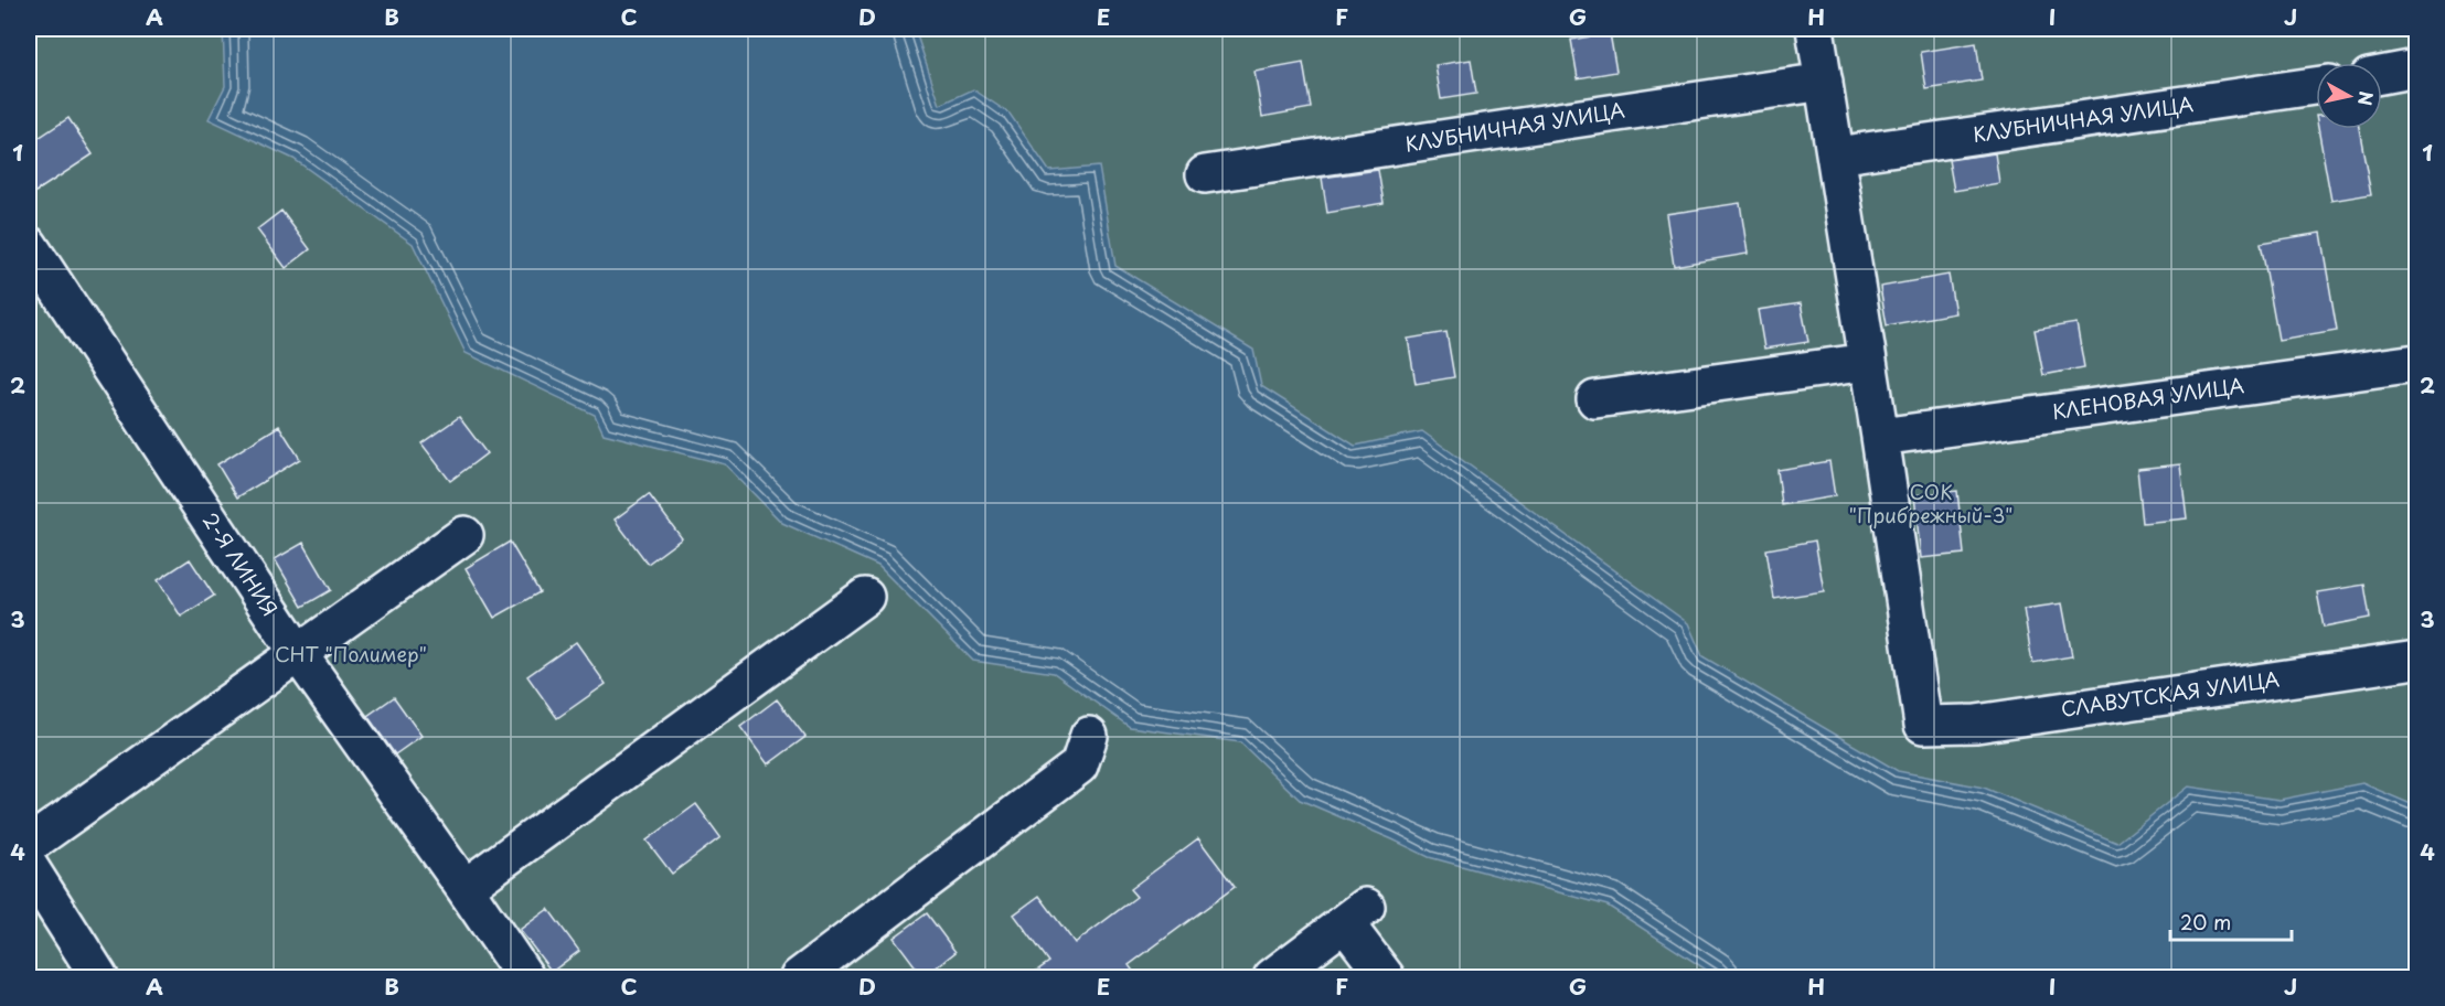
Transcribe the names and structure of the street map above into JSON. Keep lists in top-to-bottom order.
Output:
{
  "streets": {
    "street": [
      "КЛУБНИЧНАЯ УЛИЦА",
      "КЛЕНОВАЯ УЛИЦА",
      "2-Я ЛИНИЯ",
      "СЛАВУТСКАЯ УЛИЦА"
    ]
  },
  "crossings": [
    ["КЛЕНОВАЯ УЛИЦА", "СЛАВУТСКАЯ УЛИЦА"]
  ],
  "parks": ["СОК \"Прибрежный-3\"", "СНТ \"Полимер\""],
  "scale_bar": "20 m",
  "north": "right",
  "grid": {
    "columns": [
      "A",
      "B",
      "C",
      "D",
      "E",
      "F",
      "G",
      "H",
      "I",
      "J"
    ],
    "rows": [
      "1",
      "2",
      "3",
      "4"
    ]
  }
}
